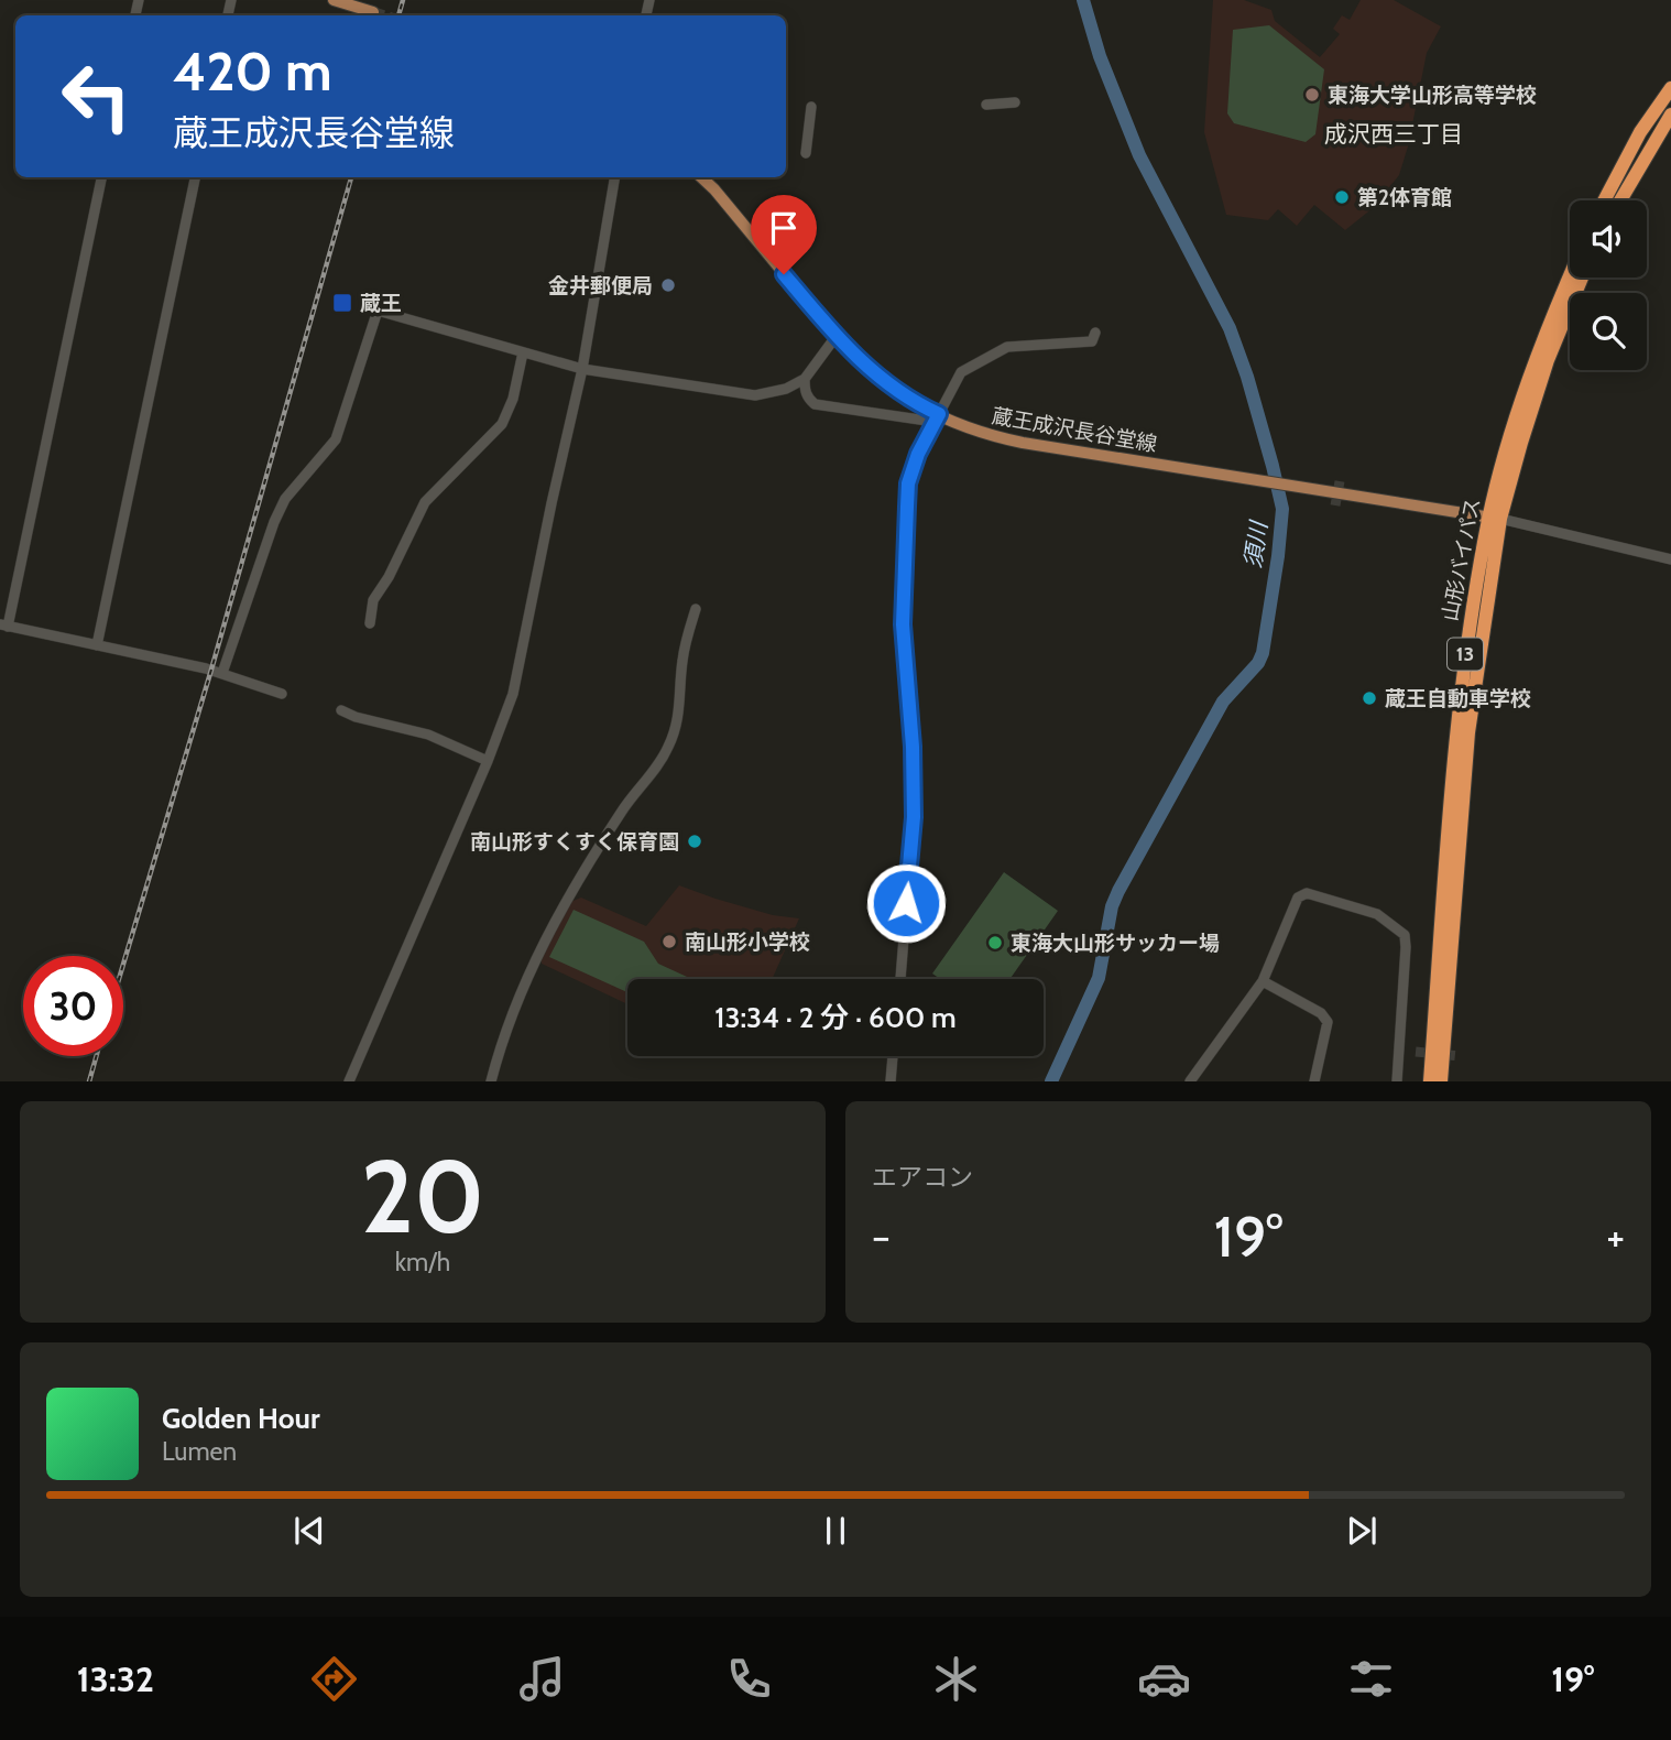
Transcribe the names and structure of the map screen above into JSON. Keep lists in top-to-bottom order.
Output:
{
  "streets": {
    "highway": ["山形バイパス", "13"],
    "main road": ["蔵王成沢長谷堂線"]
  },
  "crossings": [
    ["蔵王成沢長谷堂線", "山形バイパス"]
  ],
  "districts": ["成沢西三丁目"],
  "water": ["須川"],
  "places": {
    "other": [
      "東海大学山形高等学校",
      "第2体育館",
      "金井郵便局",
      "蔵王自動車学校",
      "南山形すくすく保育園",
      "南山形小学校",
      "東海大山形サッカー場"
    ],
    "transit": ["蔵王"]
  },
  "page": {
    "turn": ["420 m", "蔵王成沢長谷堂線"],
    "limit": "30",
    "trip": "13:34 · 2 分 · 600 m",
    "tile": [
      ["20", "km/h"],
      "エアコン"
    ],
    "heat": ["−", "19°", "+"],
    "song": ["Golden Hour", "Lumen"],
    "tabs": ["13:32", "19°"]
  }
}
